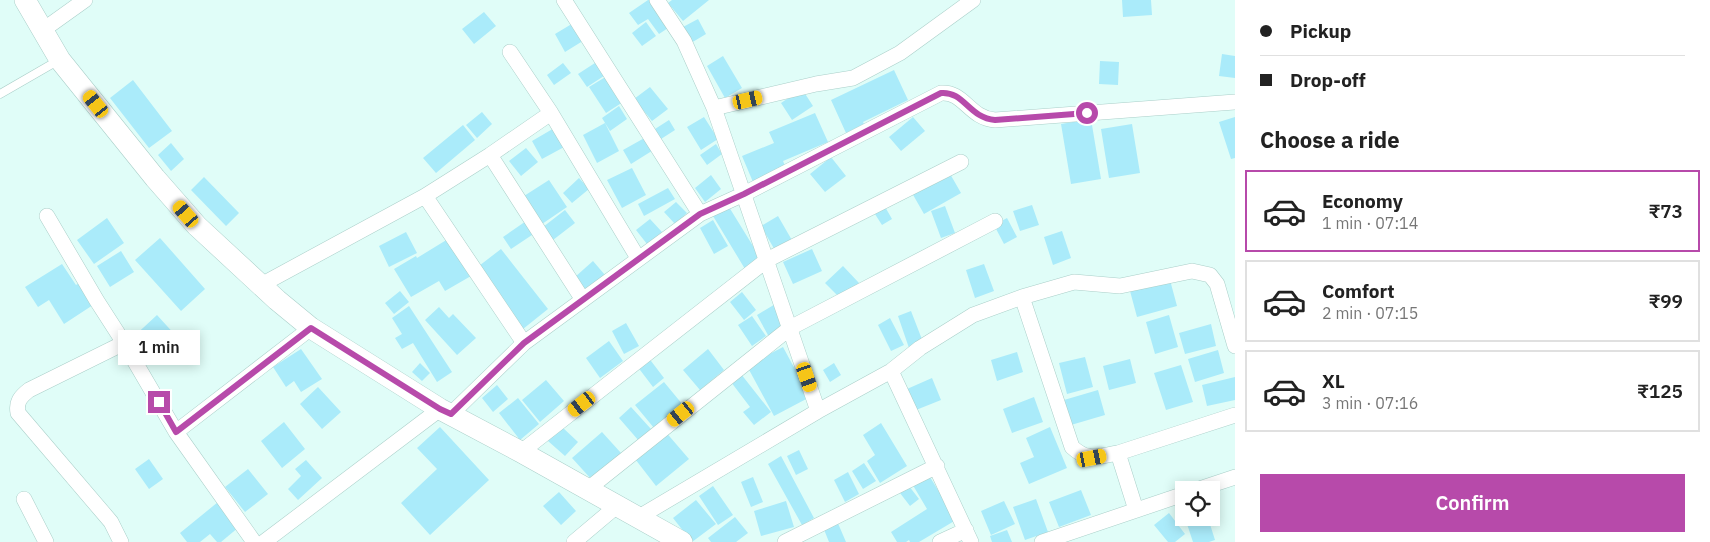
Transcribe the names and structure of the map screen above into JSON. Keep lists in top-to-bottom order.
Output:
{
  "page": {
    "banner": ["Pickup", "Drop-off"],
    "heading": "Choose a ride",
    "list": [
      {
        "name": "Economy",
        "note": "1 min · 07:14",
        "value": "₹73"
      },
      {
        "name": "Comfort",
        "note": "2 min · 07:15",
        "value": "₹99"
      },
      {
        "name": "XL",
        "note": "3 min · 07:16",
        "value": "₹125"
      }
    ],
    "bubble": "1 min",
    "buttons": "Confirm"
  }
}
